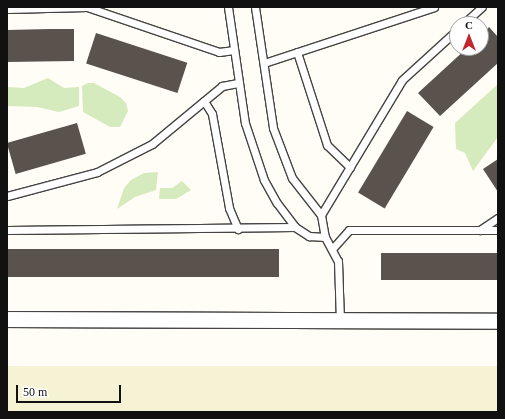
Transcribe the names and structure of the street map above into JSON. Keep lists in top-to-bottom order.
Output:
{
  "scale_bar": "50 m",
  "north": "top"
}
